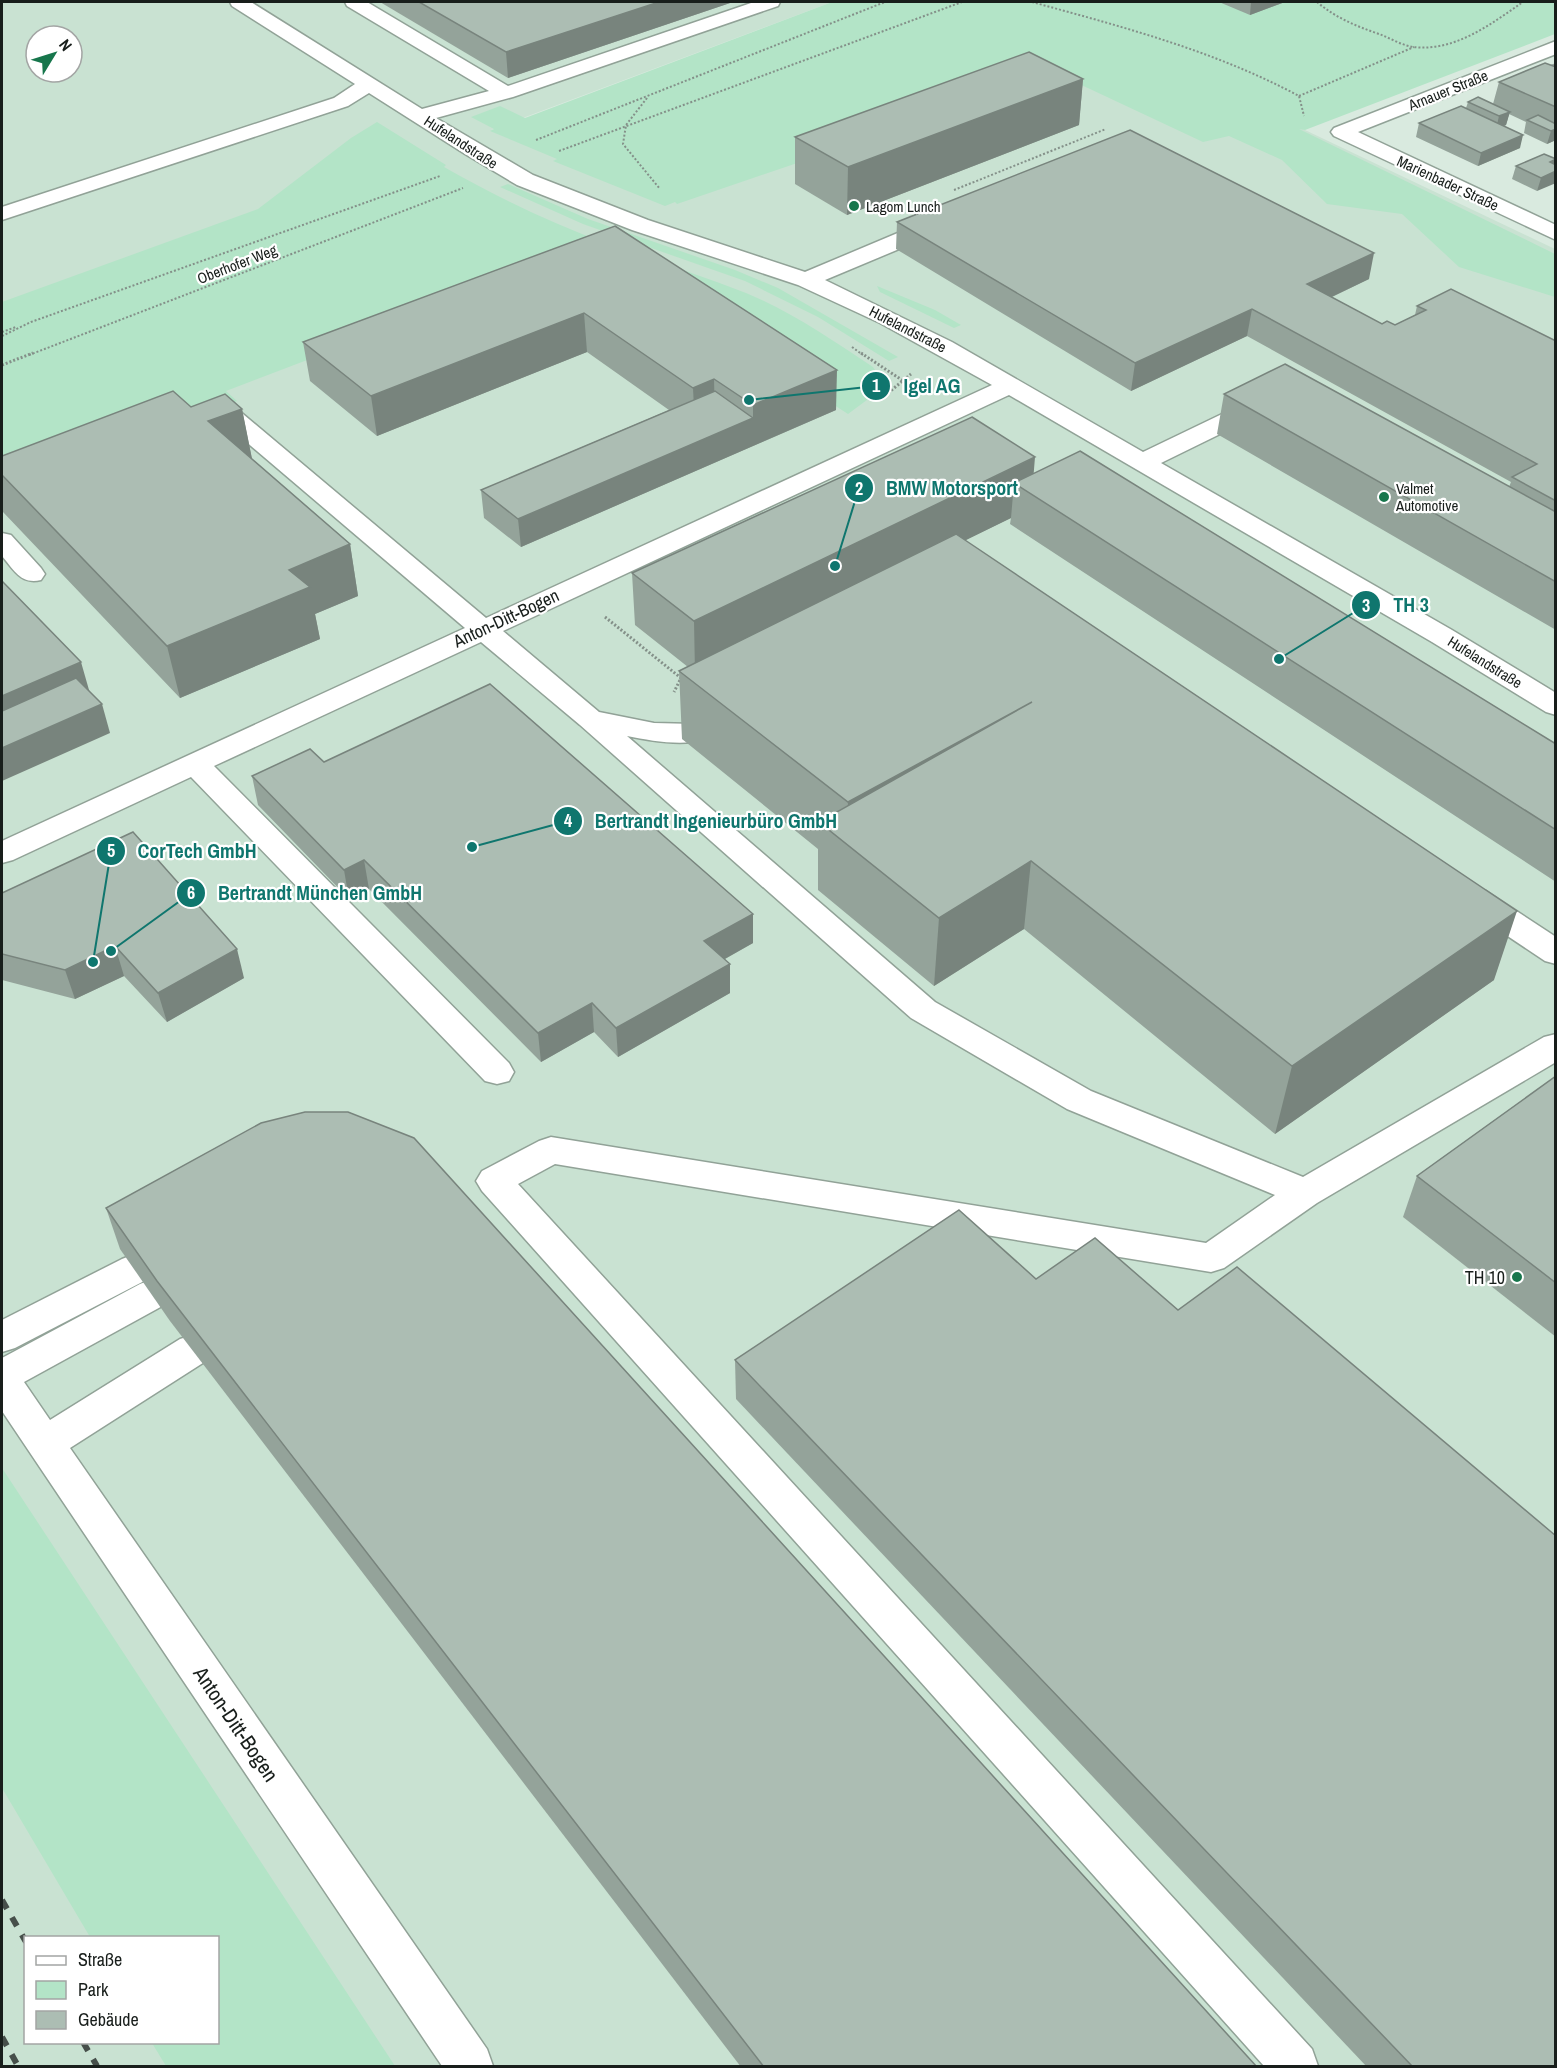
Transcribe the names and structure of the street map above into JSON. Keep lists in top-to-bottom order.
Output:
{
  "streets": {
    "street": [
      "Arnauer Straße",
      "Hufelandstraße",
      "Marienbader Straße",
      "Anton-Ditt-Bogen"
    ],
    "path": ["Oberhofer Weg"]
  },
  "crossings": [
    ["Arnauer Straße", "Marienbader Straße"],
    ["Hufelandstraße", "Anton-Ditt-Bogen"]
  ],
  "places": [
    "Lagom Lunch",
    "Igel AG",
    "Valmet Automotive",
    "BMW Motorsport",
    "TH 3",
    "Bertrandt Ingenieurbüro GmbH",
    "Bertrandt München GmbH",
    "CorTech GmbH",
    "TH 10"
  ],
  "legend": ["Straße", "Park", "Gebäude"],
  "north": "top right"
}
